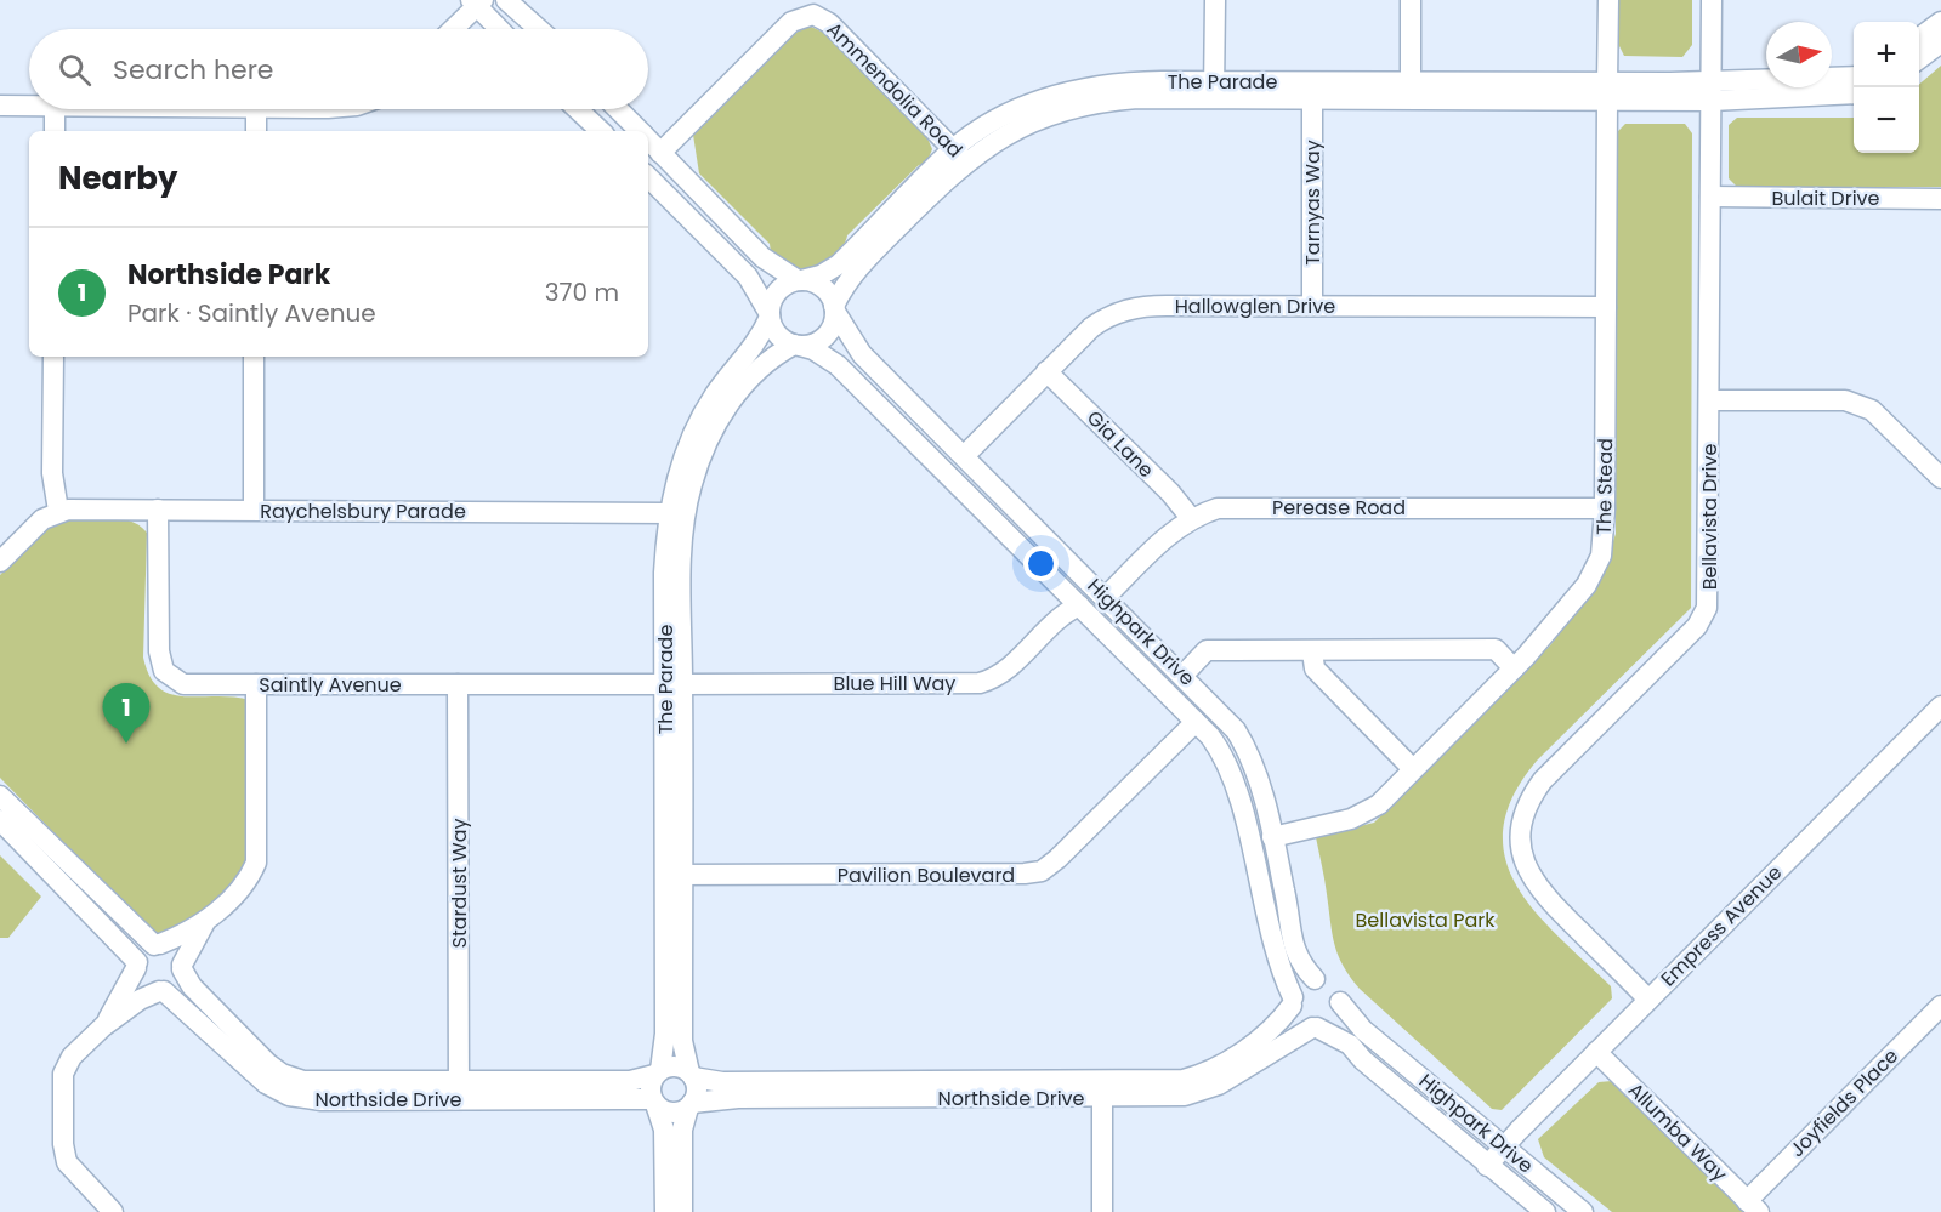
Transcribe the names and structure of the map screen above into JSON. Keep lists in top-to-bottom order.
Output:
{
  "streets": {
    "street": [
      "The Parade",
      "Ammendolia Road",
      "Bulait Drive",
      "Tarnyas Way",
      "Hallowglen Drive",
      "Gia Lane",
      "The Stead",
      "Perease Road",
      "Raychelsbury Parade",
      "Bellavista Drive",
      "Highpark Drive",
      "Blue Hill Way",
      "Saintly Avenue",
      "Pavilion Boulevard",
      "Stardust Way",
      "Empress Avenue",
      "Northside Drive",
      "Joyfields Place",
      "Allumba Way"
    ]
  },
  "crossings": [
    ["The Parade", "Ammendolia Road"],
    ["The Parade", "Tarnyas Way"],
    ["The Parade", "The Stead"],
    ["The Parade", "Raychelsbury Parade"],
    ["The Parade", "Bellavista Drive"],
    ["The Parade", "Highpark Drive"],
    ["The Parade", "Blue Hill Way"],
    ["The Parade", "Saintly Avenue"],
    ["The Parade", "Pavilion Boulevard"],
    ["The Parade", "Northside Drive"],
    ["Bulait Drive", "Bellavista Drive"],
    ["Tarnyas Way", "Hallowglen Drive"],
    ["Hallowglen Drive", "Gia Lane"],
    ["Hallowglen Drive", "The Stead"],
    ["Hallowglen Drive", "Highpark Drive"],
    ["Gia Lane", "Perease Road"],
    ["The Stead", "Perease Road"],
    ["The Stead", "Highpark Drive"],
    ["Perease Road", "Highpark Drive"],
    ["Raychelsbury Parade", "Saintly Avenue"],
    ["Bellavista Drive", "Empress Avenue"],
    ["Highpark Drive", "Blue Hill Way"],
    ["Highpark Drive", "Pavilion Boulevard"],
    ["Highpark Drive", "Empress Avenue"],
    ["Highpark Drive", "Northside Drive"],
    ["Blue Hill Way", "Saintly Avenue"],
    ["Saintly Avenue", "Stardust Way"],
    ["Stardust Way", "Northside Drive"],
    ["Empress Avenue", "Allumba Way"],
    ["Joyfields Place", "Allumba Way"]
  ],
  "parks": ["Bellavista Park"],
  "north": "right",
  "page": {
    "map_buttons": ["+", "−"],
    "search": "Search here",
    "heading": "Nearby",
    "list": [
      {
        "mark": "1",
        "name": "Northside Park",
        "note": "Park · Saintly Avenue",
        "value": "370 m"
      }
    ],
    "pins": "1"
  }
}
